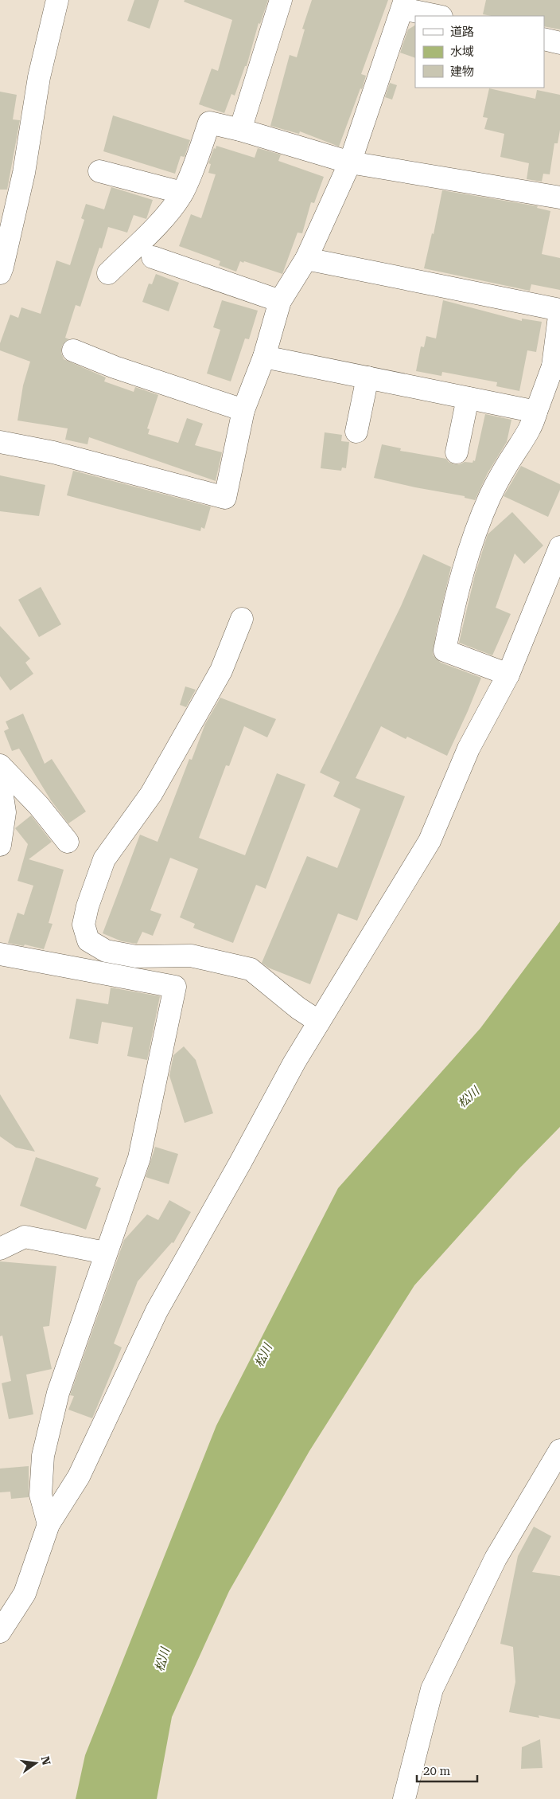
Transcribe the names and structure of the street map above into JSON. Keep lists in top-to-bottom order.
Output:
{
  "water": ["松川"],
  "legend": ["道路", "水域", "建物"],
  "scale_bar": "20 m",
  "north": "right"
}
